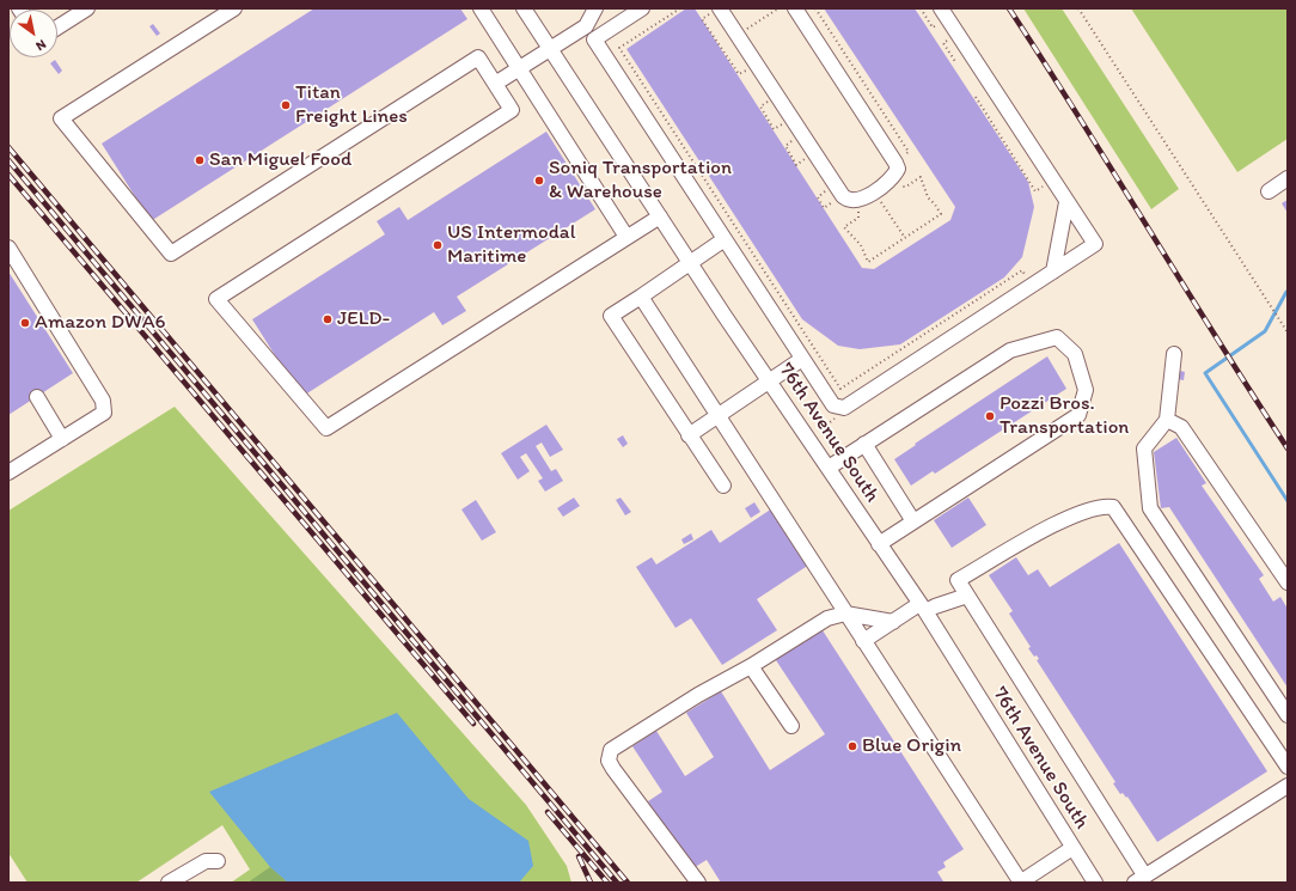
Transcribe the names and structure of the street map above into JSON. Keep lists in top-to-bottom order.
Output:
{
  "streets": {
    "street": ["76th Avenue South"]
  },
  "places": [
    "Titan Freight Lines",
    "San Miguel Food",
    "Soniq Transportation & Warehouse",
    "US Intermodal Maritime",
    "JELD-",
    "Amazon DWA6",
    "Pozzi Bros. Transportation",
    "Blue Origin"
  ],
  "north": "bottom right"
}
